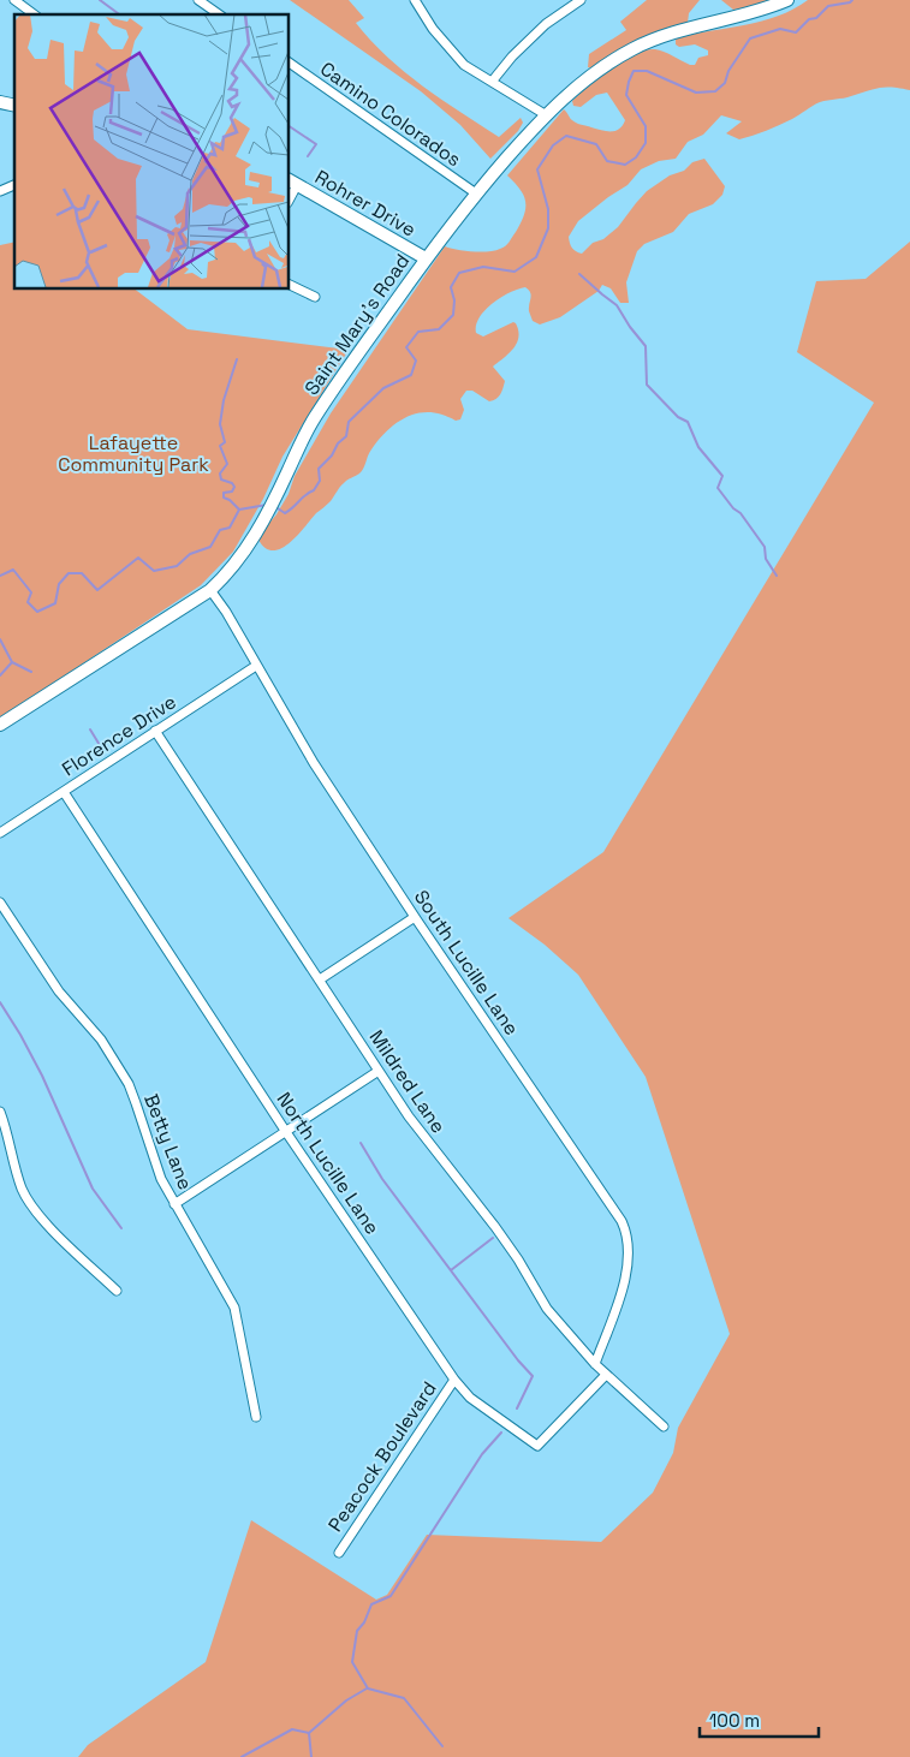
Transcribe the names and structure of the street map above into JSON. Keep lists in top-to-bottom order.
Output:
{
  "streets": {
    "street": [
      "Camino Colorados",
      "Rohrer Drive",
      "Saint Mary's Road",
      "Florence Drive",
      "South Lucille Lane",
      "Mildred Lane",
      "Betty Lane",
      "North Lucille Lane",
      "Peacock Boulevard"
    ]
  },
  "crossings": [
    ["Camino Colorados", "Saint Mary's Road"],
    ["Rohrer Drive", "Saint Mary's Road"],
    ["Saint Mary's Road", "South Lucille Lane"],
    ["Florence Drive", "South Lucille Lane"],
    ["Florence Drive", "Mildred Lane"],
    ["Florence Drive", "North Lucille Lane"],
    ["South Lucille Lane", "Mildred Lane"],
    ["Mildred Lane", "North Lucille Lane"],
    ["North Lucille Lane", "Peacock Boulevard"]
  ],
  "parks": ["Lafayette Community Park"],
  "scale_bar": "100 m"
}
